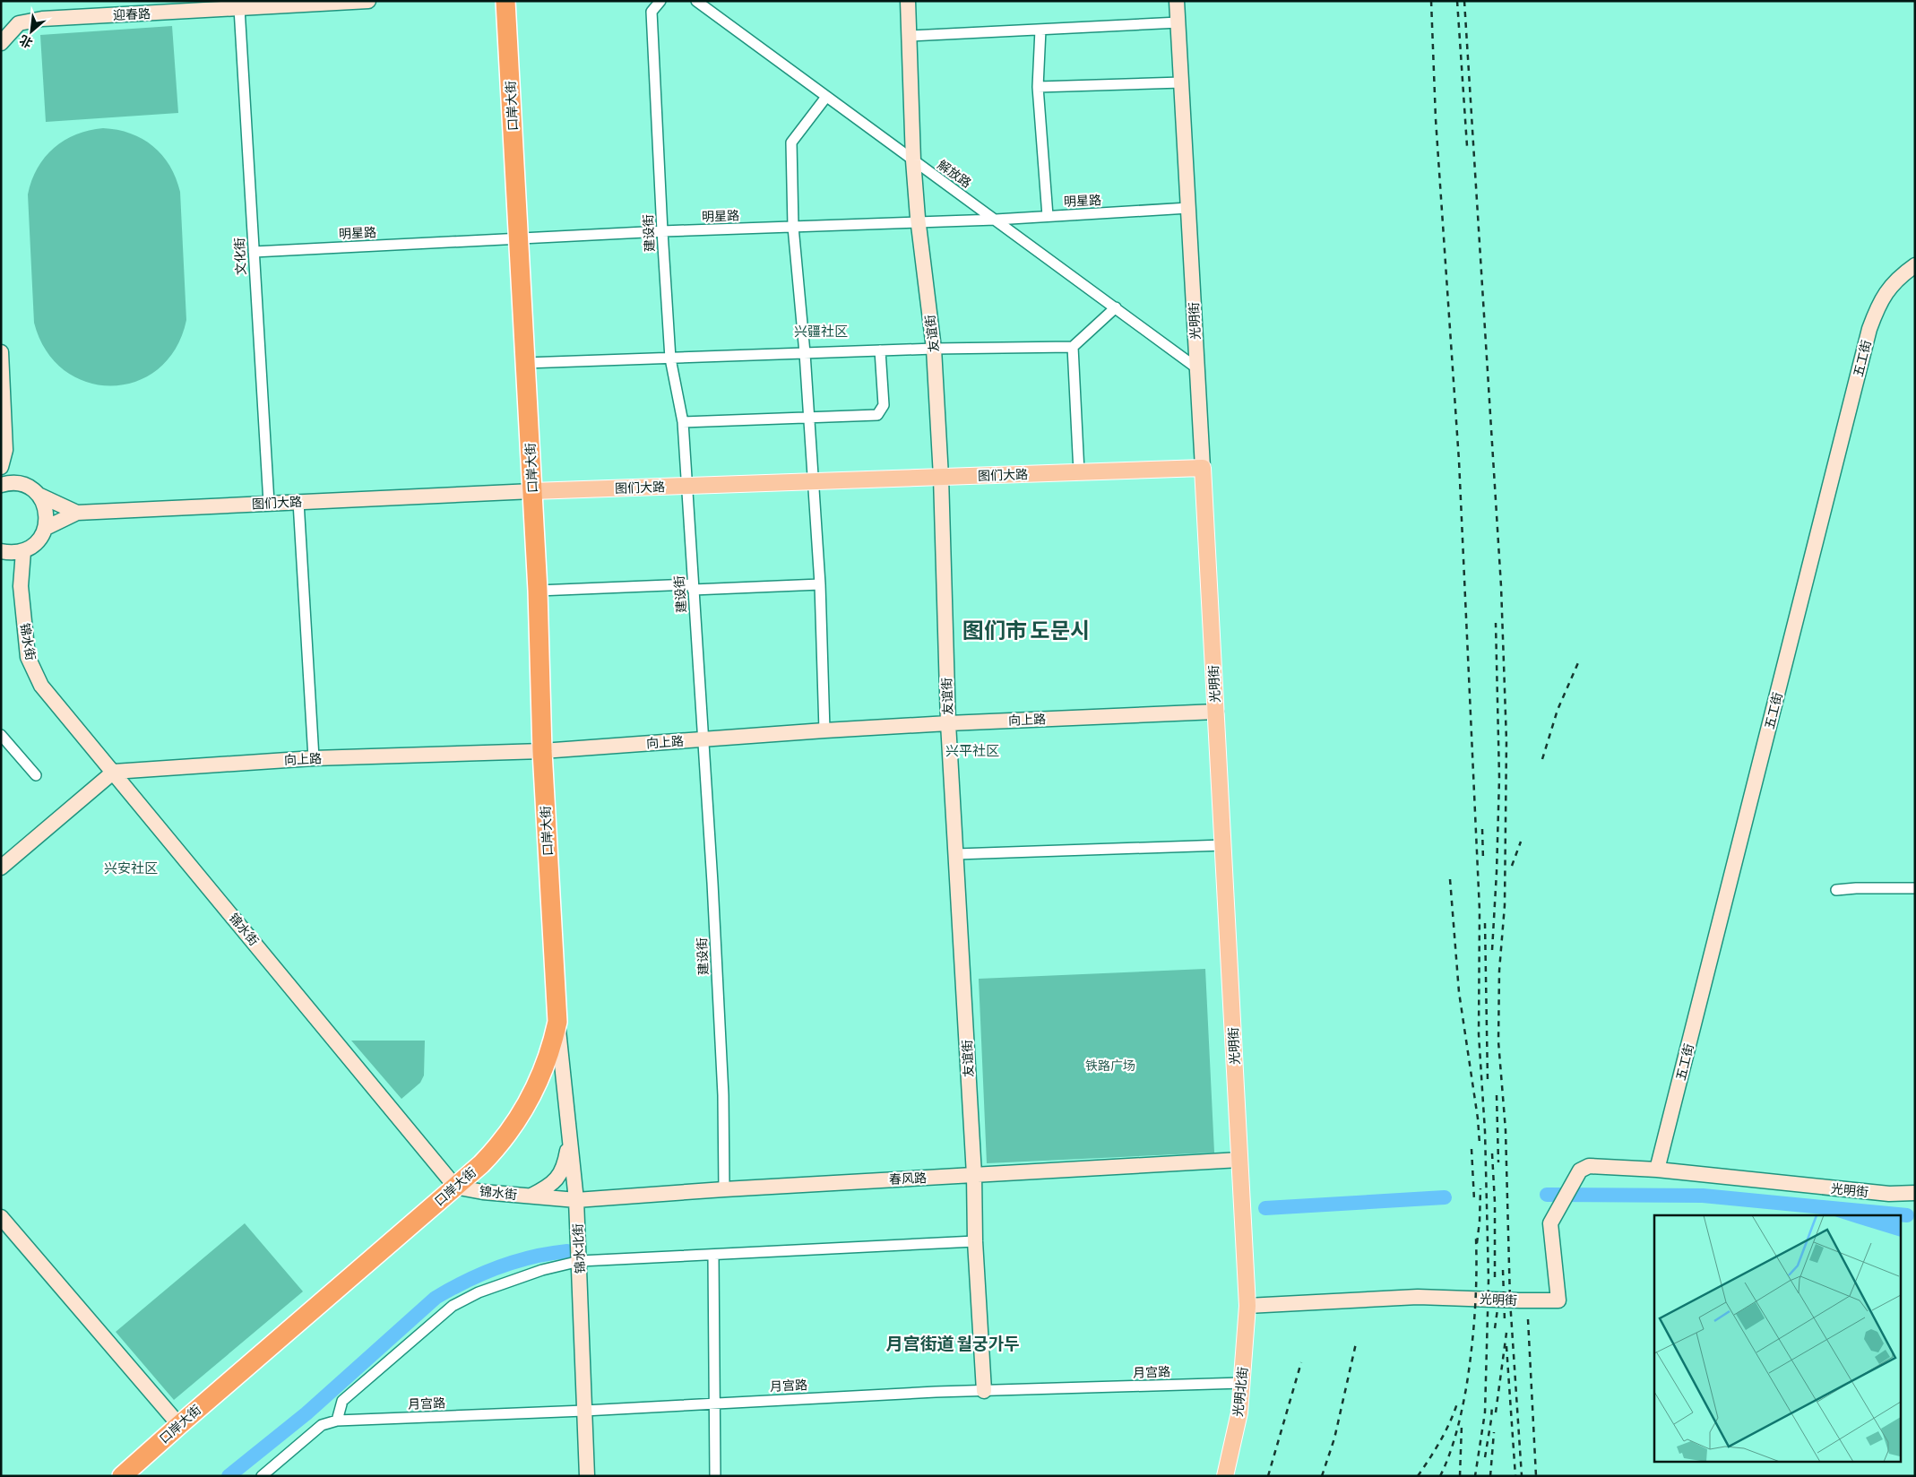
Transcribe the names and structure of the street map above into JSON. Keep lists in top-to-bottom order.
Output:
{
  "streets": {
    "highway": ["口岸大街"],
    "main road": ["光明街", "图们大路", "光明北街"],
    "street": [
      "迎春路",
      "解放路",
      "明星路",
      "建设街",
      "文化街",
      "友谊街",
      "五工街",
      "锦水街",
      "向上路",
      "春风路",
      "锦水北街",
      "月宫路"
    ]
  },
  "crossings": [
    ["迎春路", "文化街"],
    ["口岸大街", "明星路"],
    ["口岸大街", "图们大路"],
    ["口岸大街", "锦水街"],
    ["口岸大街", "向上路"],
    ["口岸大街", "锦水北街"],
    ["解放路", "明星路"],
    ["解放路", "光明街"],
    ["解放路", "友谊街"],
    ["明星路", "建设街"],
    ["明星路", "文化街"],
    ["明星路", "光明街"],
    ["明星路", "友谊街"],
    ["建设街", "图们大路"],
    ["建设街", "向上路"],
    ["建设街", "春风路"],
    ["文化街", "图们大路"],
    ["光明街", "五工街"],
    ["光明街", "图们大路"],
    ["光明街", "向上路"],
    ["光明街", "春风路"],
    ["光明街", "光明北街"],
    ["友谊街", "图们大路"],
    ["友谊街", "向上路"],
    ["友谊街", "春风路"],
    ["友谊街", "月宫路"],
    ["锦水街", "向上路"],
    ["锦水街", "春风路"],
    ["锦水街", "锦水北街"],
    ["春风路", "锦水北街"],
    ["锦水北街", "月宫路"],
    ["月宫路", "光明北街"]
  ],
  "districts": [
    "兴疆社区",
    "图们市 도문시",
    "兴平社区",
    "兴安社区",
    "月宫街道 월궁가두"
  ],
  "parks": ["铁路广场"],
  "north": "bottom left"
}
